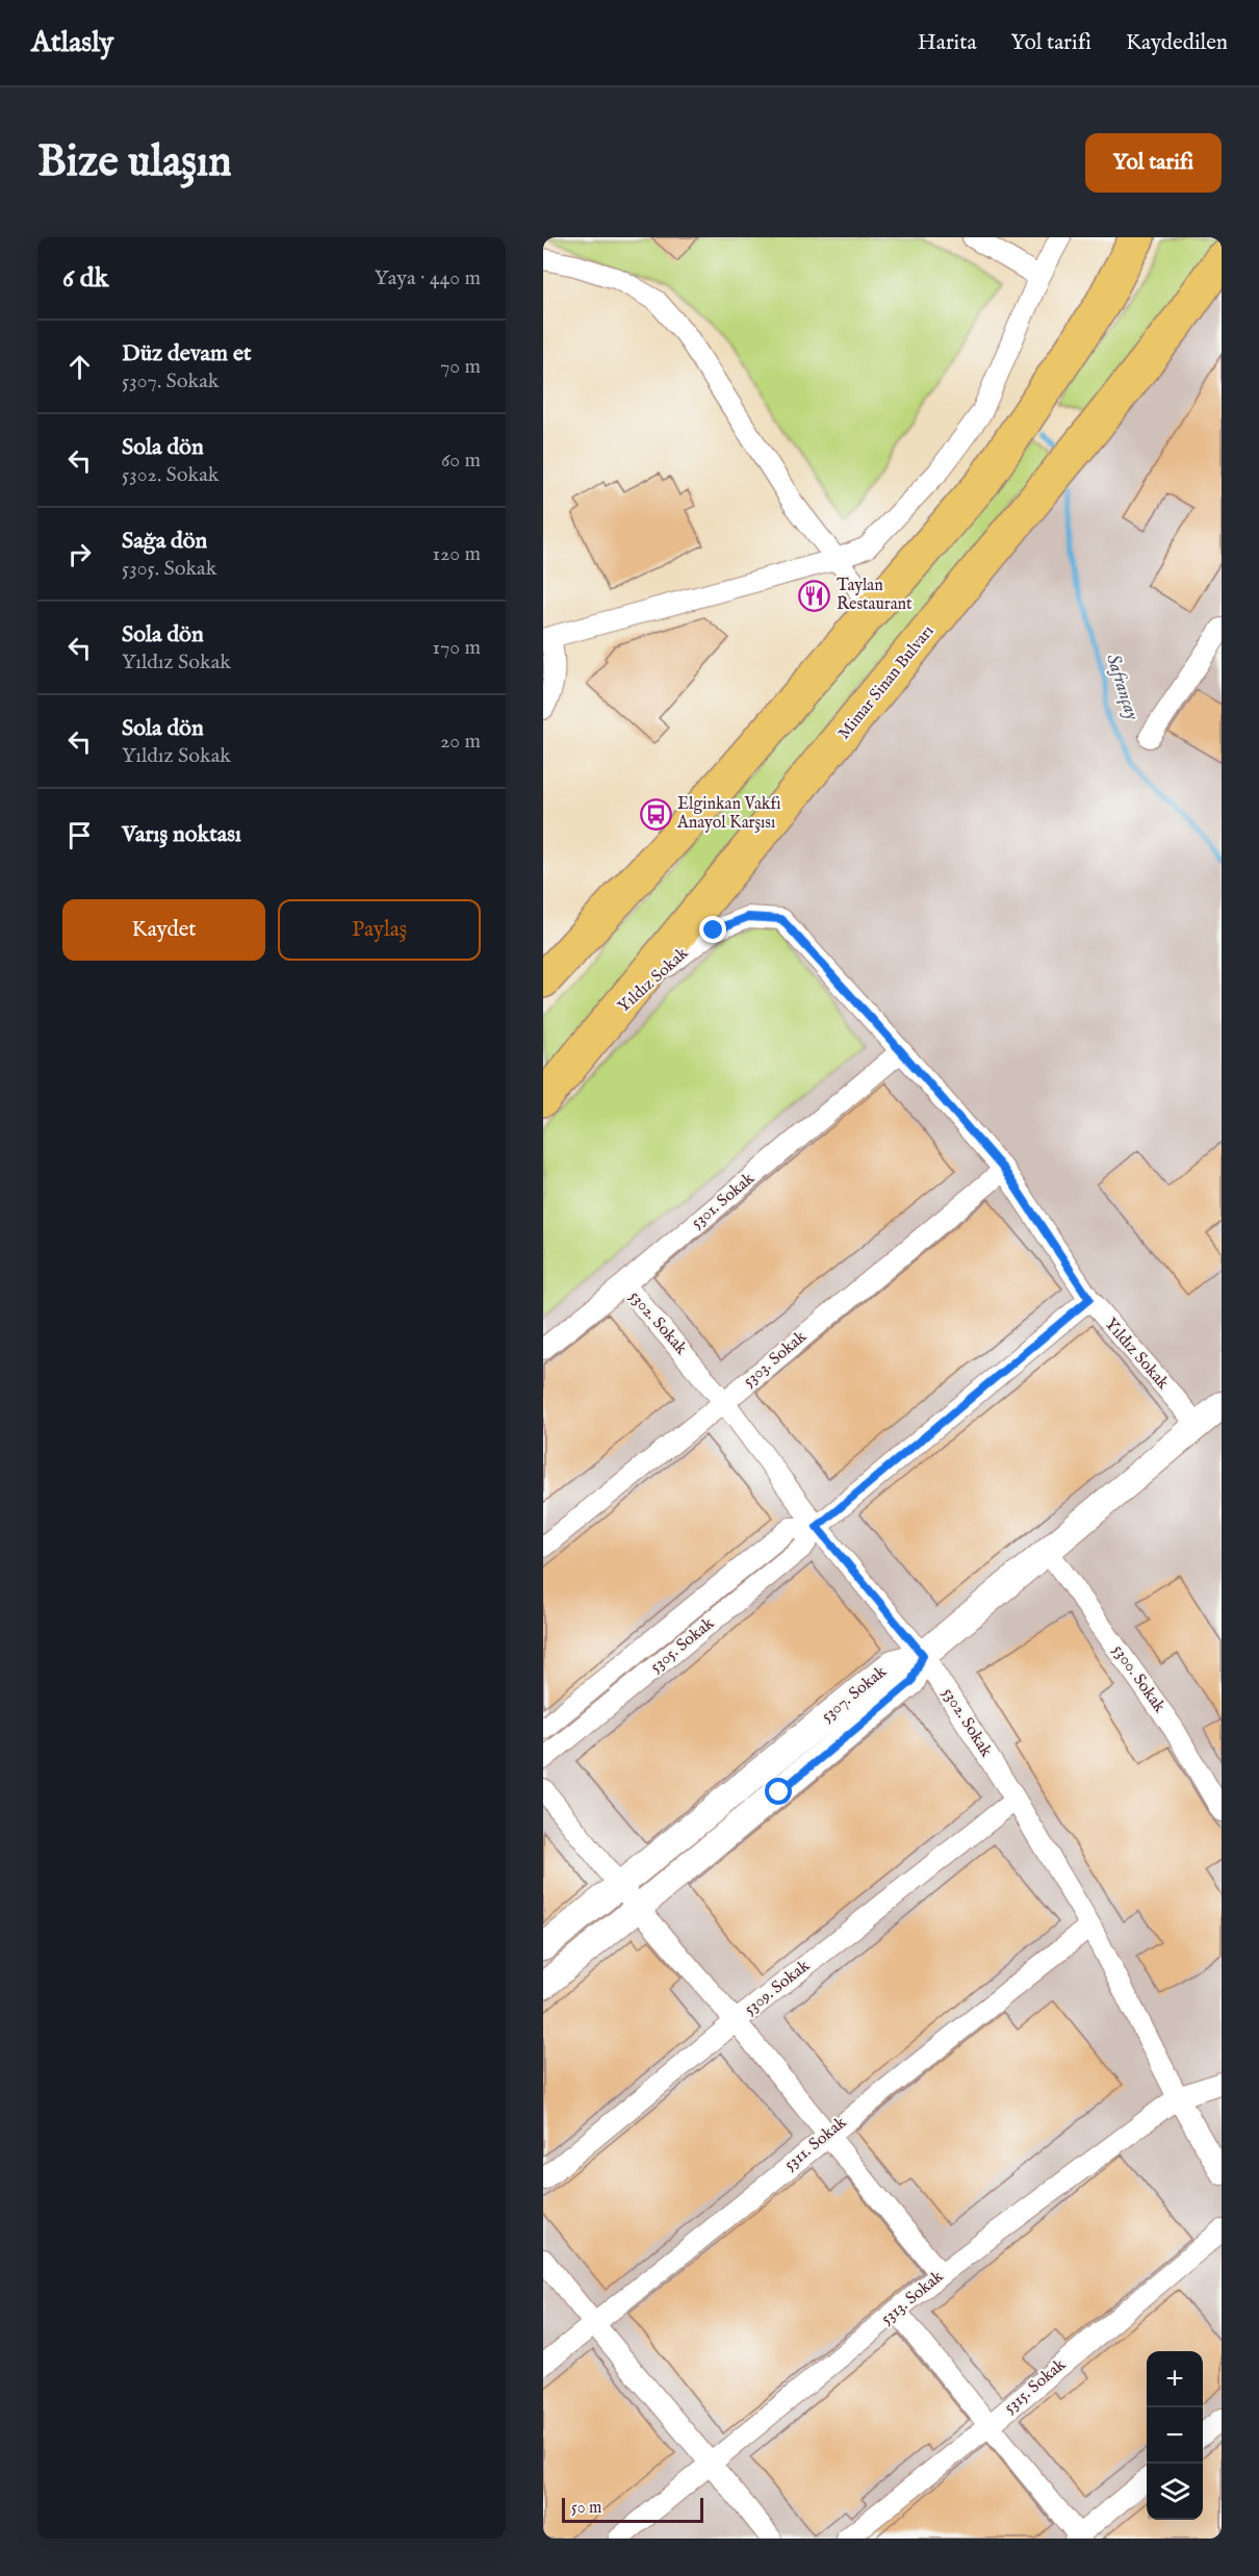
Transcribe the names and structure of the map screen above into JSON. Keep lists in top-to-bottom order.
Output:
{
  "streets": {
    "highway": ["Mimar Sinan Bulvarı"],
    "street": [
      "Yıldız Sokak",
      "5301. Sokak",
      "5302. Sokak",
      "5303. Sokak",
      "5305. Sokak",
      "5300. Sokak",
      "5307. Sokak",
      "5309. Sokak",
      "5311. Sokak",
      "5313. Sokak",
      "5315. Sokak"
    ]
  },
  "crossings": [
    ["Mimar Sinan Bulvarı", "Yıldız Sokak"],
    ["Yıldız Sokak", "5301. Sokak"],
    ["Yıldız Sokak", "5303. Sokak"],
    ["Yıldız Sokak", "5305. Sokak"],
    ["5301. Sokak", "5302. Sokak"],
    ["5302. Sokak", "5303. Sokak"],
    ["5302. Sokak", "5305. Sokak"],
    ["5302. Sokak", "5307. Sokak"],
    ["5302. Sokak", "5309. Sokak"],
    ["5302. Sokak", "5311. Sokak"],
    ["5302. Sokak", "5313. Sokak"]
  ],
  "water": ["Safrançay"],
  "places": {
    "restaurant": ["Taylan Restaurant"],
    "bus stop": ["Elginkan Vakfı Anayol Karşısı"]
  },
  "scale_bar": "50 m",
  "page": {
    "header": "Atlasly",
    "nav": ["Harita", "Yol tarifi", "Kaydedilen"],
    "buttons": [
      "Yol tarifi",
      ["Kaydet", "Paylaş"]
    ],
    "title": "Bize ulaşın",
    "heading": ["6 dk", "Yaya · 440 m"],
    "list": [
      ["Düz devam et", "5307. Sokak", "70 m"],
      ["Sola dön", "5302. Sokak", "60 m"],
      ["Sağa dön", "5305. Sokak", "120 m"],
      ["Sola dön", "Yıldız Sokak", "170 m"],
      ["Sola dön", "Yıldız Sokak", "20 m"],
      "Varış noktası"
    ],
    "map_buttons": ["+", "−"],
    "scale": "50 m"
  }
}
